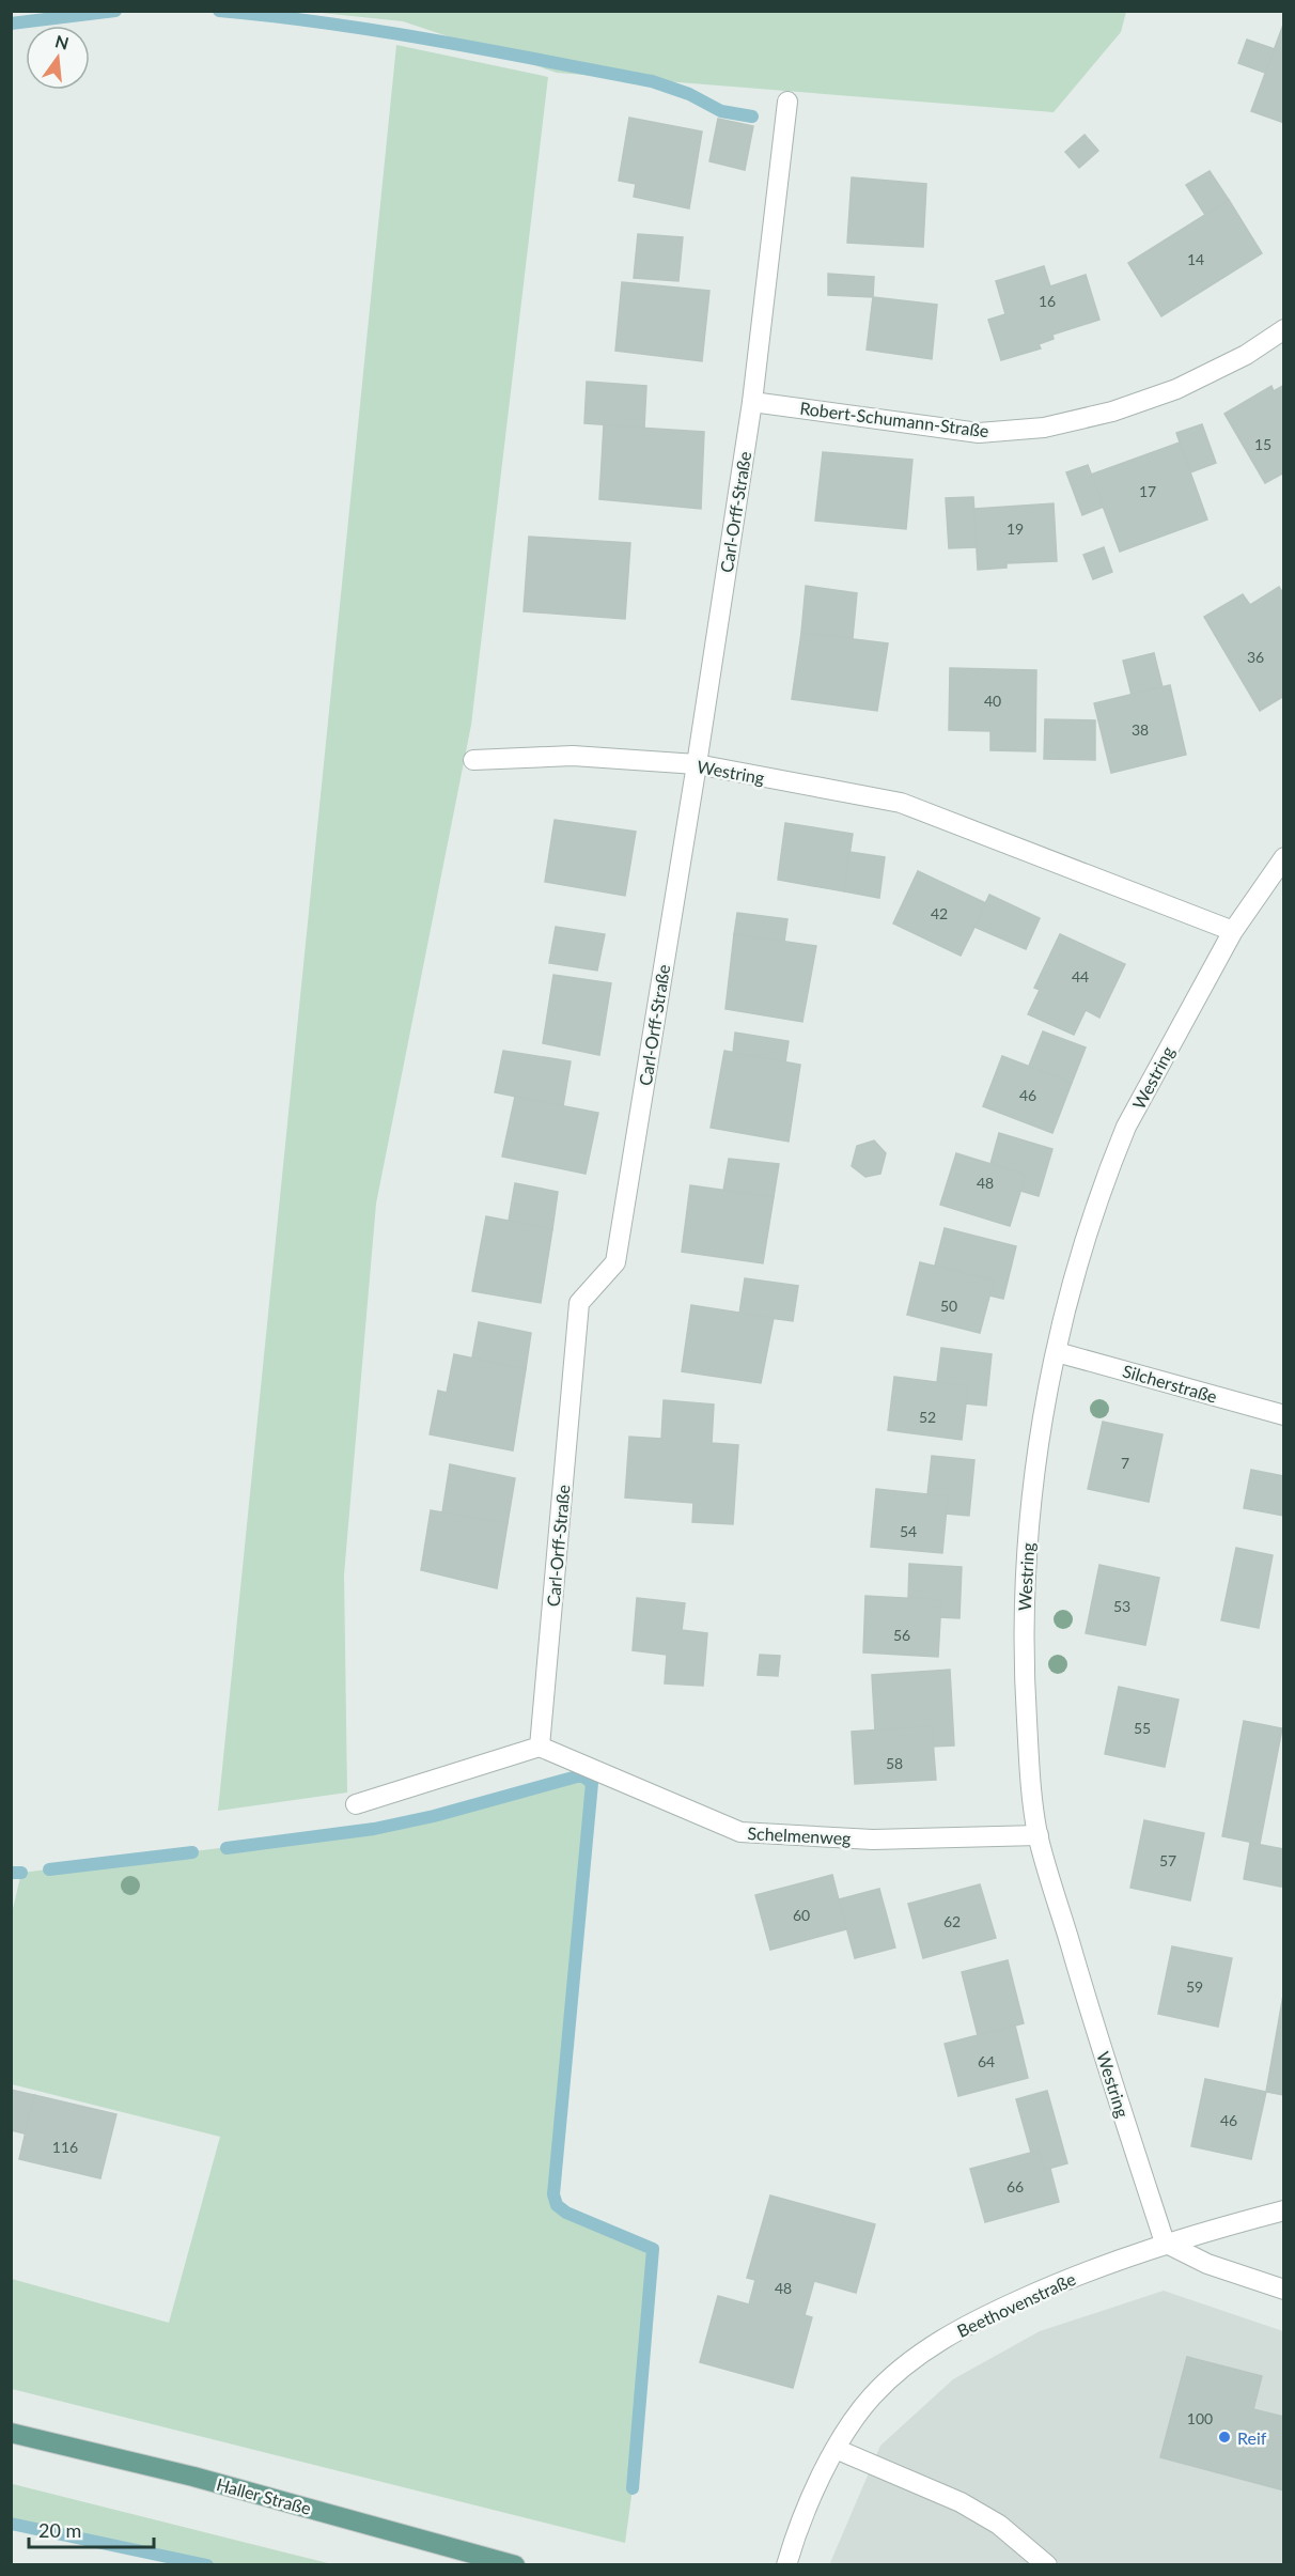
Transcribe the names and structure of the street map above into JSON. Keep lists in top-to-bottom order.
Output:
{
  "streets": {
    "main road": ["Haller Straße"],
    "street": [
      "Robert-Schumann-Straße",
      "Carl-Orff-Straße",
      "Westring",
      "Silcherstraße",
      "Schelmenweg",
      "Beethovenstraße"
    ]
  },
  "crossings": [
    ["Robert-Schumann-Straße", "Carl-Orff-Straße"],
    ["Carl-Orff-Straße", "Westring"],
    ["Carl-Orff-Straße", "Schelmenweg"],
    ["Westring", "Silcherstraße"],
    ["Westring", "Schelmenweg"],
    ["Westring", "Beethovenstraße"]
  ],
  "places": ["Reif"],
  "house_numbers": [
    "14",
    "16",
    "15",
    "17",
    "19",
    "36",
    "40",
    "38",
    "42",
    "44",
    "46",
    "48",
    "50",
    "52",
    "7",
    "54",
    "53",
    "56",
    "55",
    "58",
    "57",
    "60",
    "62",
    "59",
    "64",
    "46",
    "116",
    "66",
    "48",
    "100"
  ],
  "scale_bar": "20 m",
  "north": "top"
}
